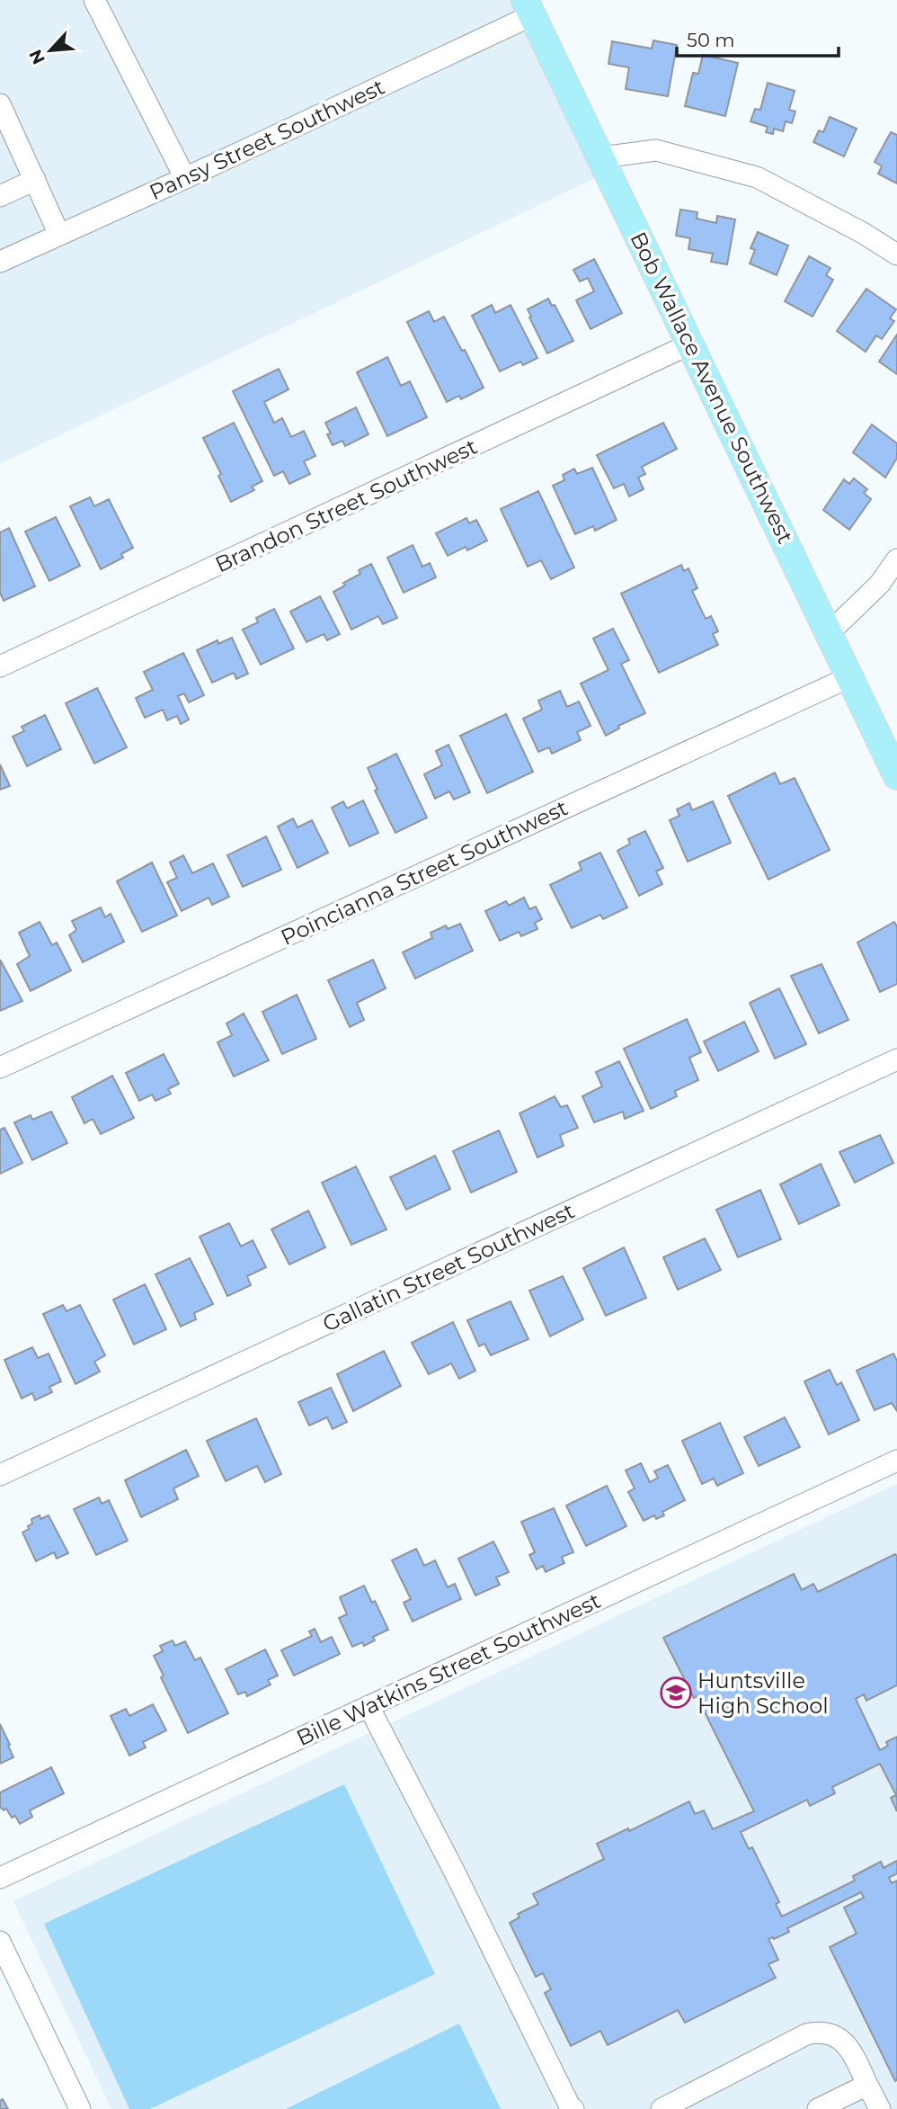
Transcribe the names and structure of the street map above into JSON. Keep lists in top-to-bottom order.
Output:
{
  "streets": {
    "main road": ["Bob Wallace Avenue Southwest"],
    "street": [
      "Pansy Street Southwest",
      "Brandon Street Southwest",
      "Poincianna Street Southwest",
      "Gallatin Street Southwest",
      "Bille Watkins Street Southwest"
    ]
  },
  "crossings": [
    ["Pansy Street Southwest", "Bob Wallace Avenue Southwest"],
    ["Bob Wallace Avenue Southwest", "Brandon Street Southwest"],
    ["Bob Wallace Avenue Southwest", "Poincianna Street Southwest"]
  ],
  "places": {
    "school or university": ["Huntsville High School"]
  },
  "scale_bar": "50 m",
  "north": "bottom left"
}
